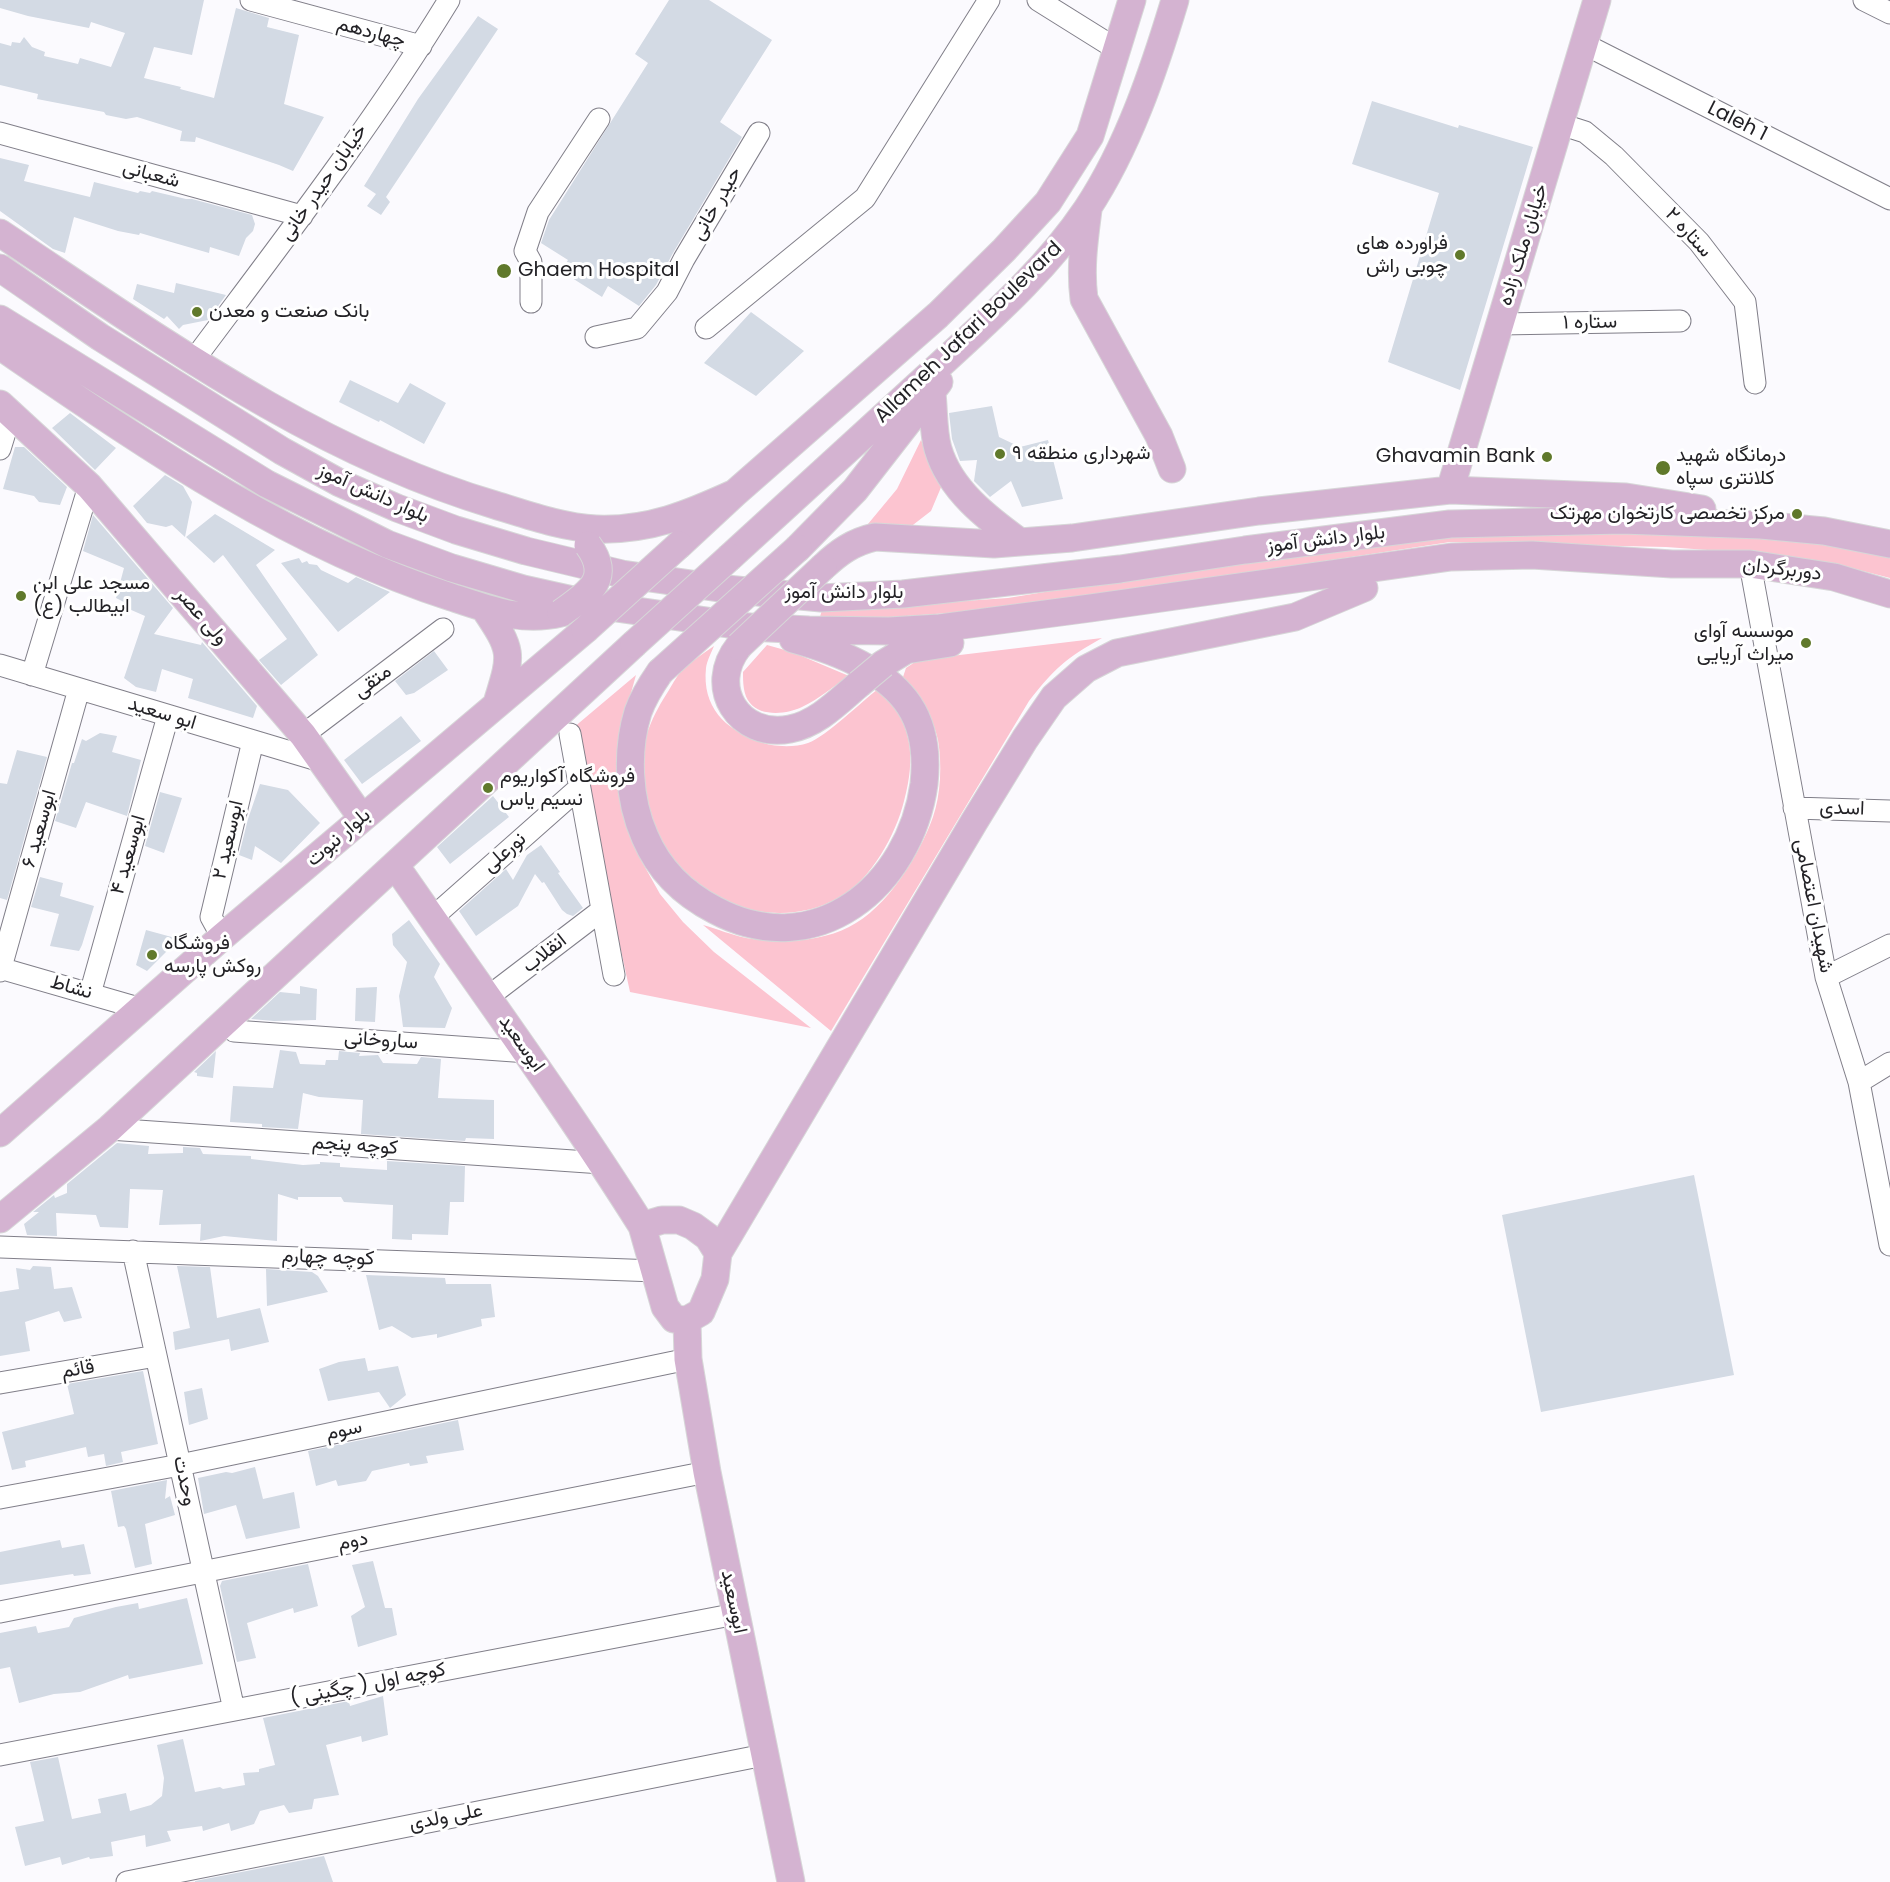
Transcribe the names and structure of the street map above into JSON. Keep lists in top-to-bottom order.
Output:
{
  "streets": {
    "main road": [
      "خیابان ملک زاده",
      "Allameh Jafari Boulevard",
      "بلوار دانش آموز",
      "دوربرگردان",
      "ولی عصر",
      "بلوار نبوت",
      "ابوسعید"
    ],
    "street": [
      "چهاردهم",
      "Laleh 1",
      "شعبانی",
      "خیابان حیدر خانی",
      "حیدر خانی",
      "ستاره ۲",
      "ستاره ۱",
      "متقی",
      "ابو سعید",
      "اسدی",
      "ابوسعید ۶",
      "ابوسعید ۲",
      "نورعلی",
      "ابوسعید ۴",
      "شهیدان اعتصامی",
      "انقلاب",
      "نشاط",
      "ساروخانی",
      "کوچه پنجم",
      "کوچه چهارم",
      "قائم",
      "سوم",
      "وحدت",
      "دوم",
      "کوچه اول ( چگینی )",
      "علی ولدی"
    ]
  },
  "crossings": [
    ["چهاردهم", "خیابان حیدر خانی"],
    ["Laleh 1", "خیابان ملک زاده"],
    ["شعبانی", "خیابان حیدر خانی"],
    ["ستاره ۲", "خیابان ملک زاده"],
    ["خیابان ملک زاده", "ستاره ۱"],
    ["Allameh Jafari Boulevard", "بلوار نبوت"],
    ["Allameh Jafari Boulevard", "ابوسعید"],
    ["بلوار دانش آموز", "دوربرگردان"],
    ["دوربرگردان", "شهیدان اعتصامی"],
    ["ولی عصر", "متقی"],
    ["ولی عصر", "ابو سعید"],
    ["ولی عصر", "بلوار نبوت"],
    ["ابو سعید", "ابوسعید ۶"],
    ["ابو سعید", "ابوسعید ۲"],
    ["ابو سعید", "ابوسعید ۴"],
    ["اسدی", "شهیدان اعتصامی"],
    ["ابوسعید ۶", "نشاط"],
    ["بلوار نبوت", "ابوسعید ۲"],
    ["بلوار نبوت", "نشاط"],
    ["نورعلی", "ابوسعید"],
    ["ابوسعید ۴", "نشاط"],
    ["انقلاب", "ابوسعید"],
    ["ساروخانی", "ابوسعید"],
    ["ابوسعید", "کوچه پنجم"],
    ["ابوسعید", "کوچه چهارم"],
    ["ابوسعید", "سوم"],
    ["ابوسعید", "دوم"],
    ["ابوسعید", "کوچه اول ( چگینی )"],
    ["ابوسعید", "علی ولدی"],
    ["کوچه چهارم", "وحدت"],
    ["قائم", "وحدت"],
    ["سوم", "وحدت"],
    ["وحدت", "دوم"],
    ["وحدت", "کوچه اول ( چگینی )"]
  ],
  "places": [
    "فراورده های چوبی راش",
    "Ghaem Hospital",
    "بانک صنعت و معدن",
    "شهرداری منطقه ۹",
    "Ghavamin Bank",
    "درمانگاه شهید کلانتری سپاه",
    "مرکز تخصصی کارتخوان مهرتک",
    "مسجد علی ابن ابیطالب (ع)",
    "موسسه آوای میراث آریایی",
    "فروشگاه آکواریوم نسیم یاس",
    "فروشگاه روکش پارسه"
  ]
}
